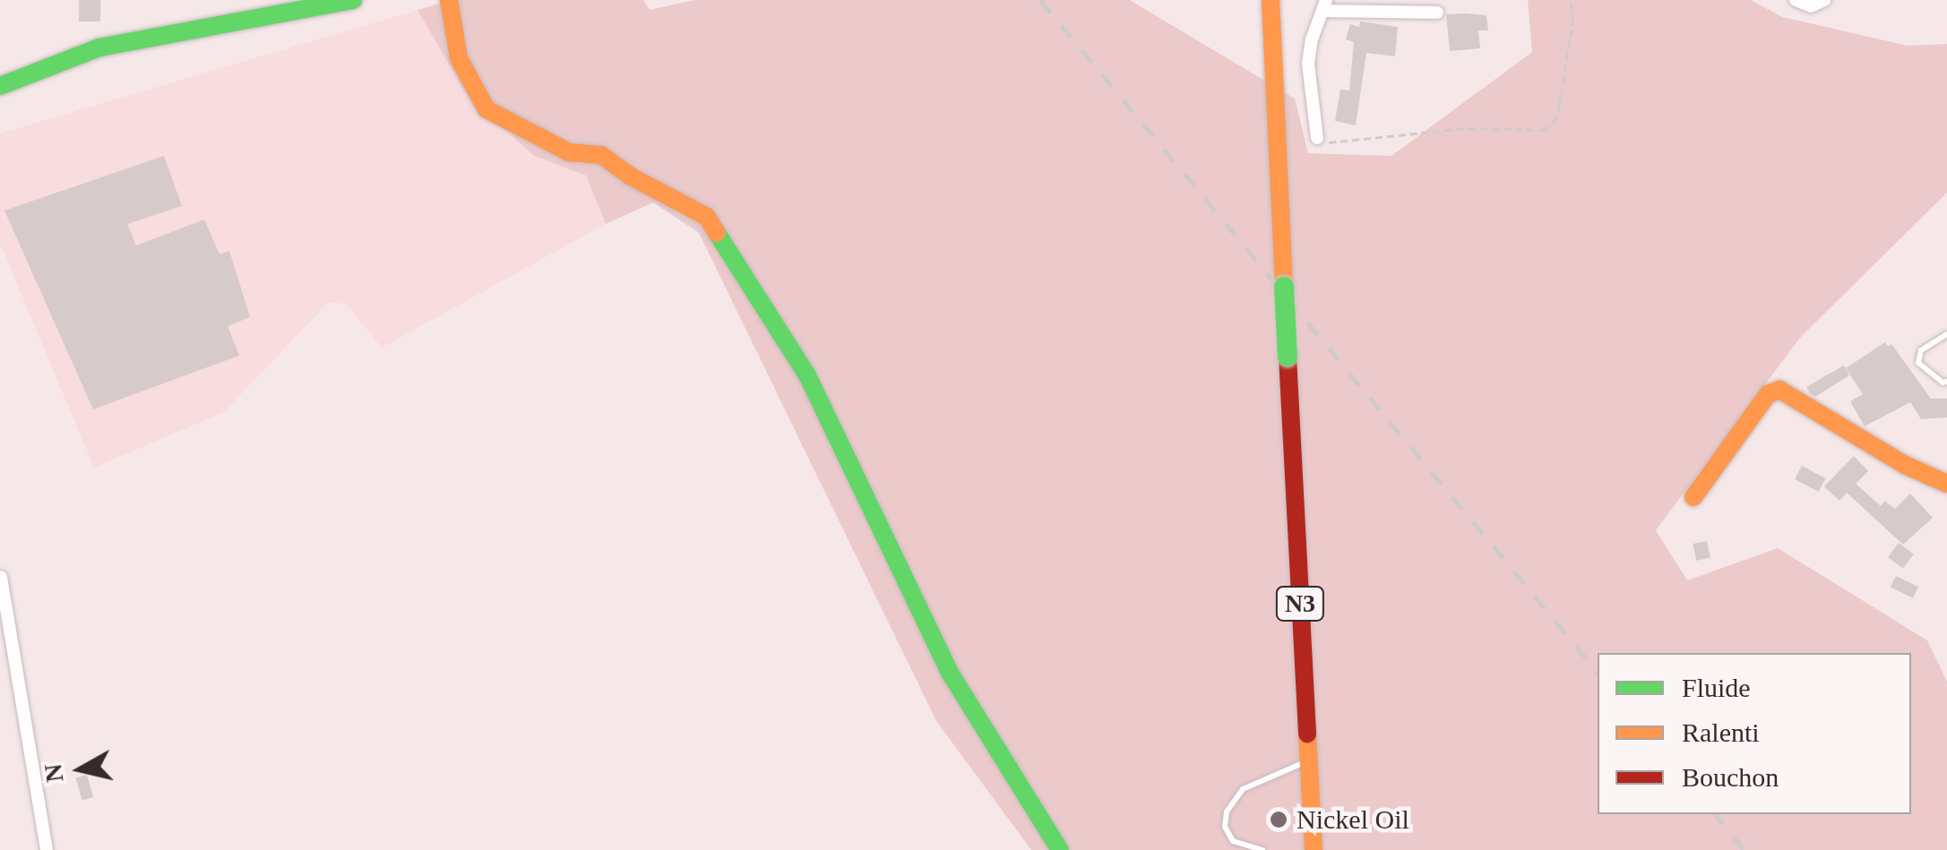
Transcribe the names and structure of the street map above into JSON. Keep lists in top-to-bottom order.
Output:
{
  "streets": {
    "main road": ["N3"]
  },
  "places": ["Nickel Oil"],
  "legend": ["Fluide", "Ralenti", "Bouchon"],
  "north": "left"
}
